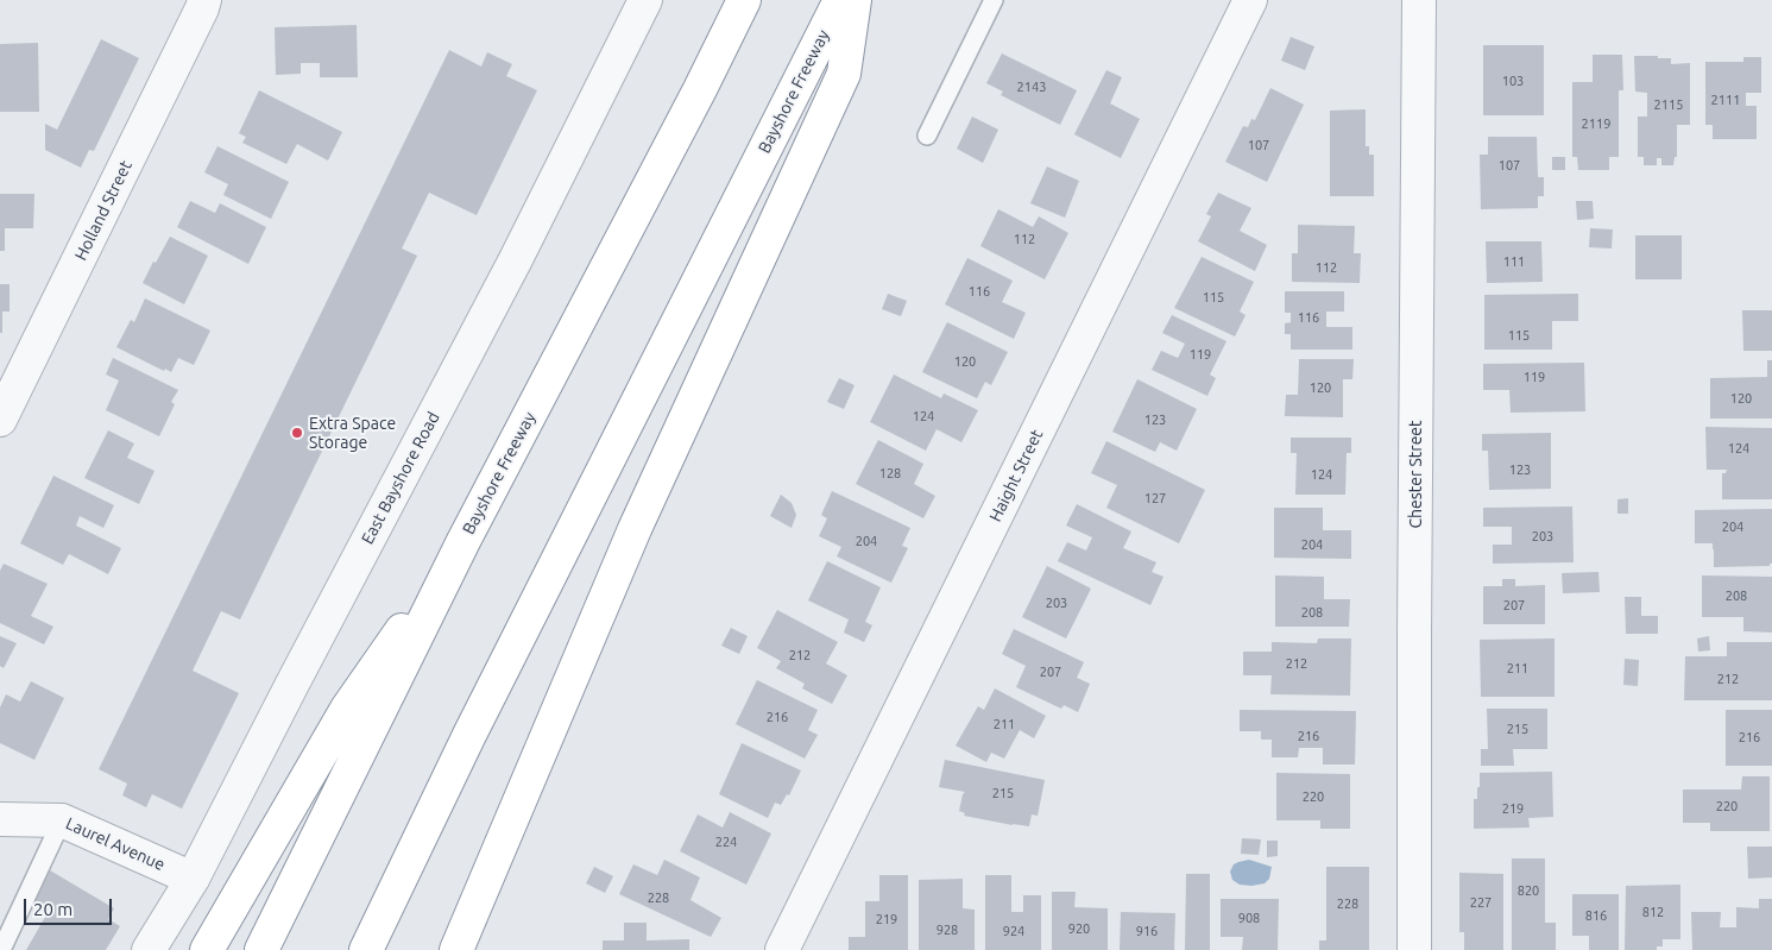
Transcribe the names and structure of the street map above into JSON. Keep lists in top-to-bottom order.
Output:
{
  "streets": {
    "highway": ["Bayshore Freeway"],
    "street": [
      "Holland Street",
      "Chester Street",
      "Haight Street",
      "East Bayshore Road",
      "Laurel Avenue"
    ]
  },
  "crossings": [
    ["East Bayshore Road", "Laurel Avenue"]
  ],
  "places": ["Extra Space Storage"],
  "house_numbers": [
    "103",
    "2143",
    "2111",
    "2115",
    "2119",
    "107",
    "107",
    "112",
    "111",
    "112",
    "116",
    "115",
    "116",
    "115",
    "119",
    "120",
    "119",
    "120",
    "120",
    "124",
    "123",
    "124",
    "123",
    "128",
    "124",
    "127",
    "204",
    "203",
    "204",
    "204",
    "208",
    "203",
    "207",
    "208",
    "212",
    "212",
    "211",
    "207",
    "212",
    "216",
    "211",
    "215",
    "216",
    "216",
    "215",
    "220",
    "220",
    "219",
    "224",
    "820",
    "228",
    "227",
    "228",
    "812",
    "816",
    "908",
    "219",
    "920",
    "928",
    "924",
    "916"
  ],
  "scale_bar": "20 m"
}
